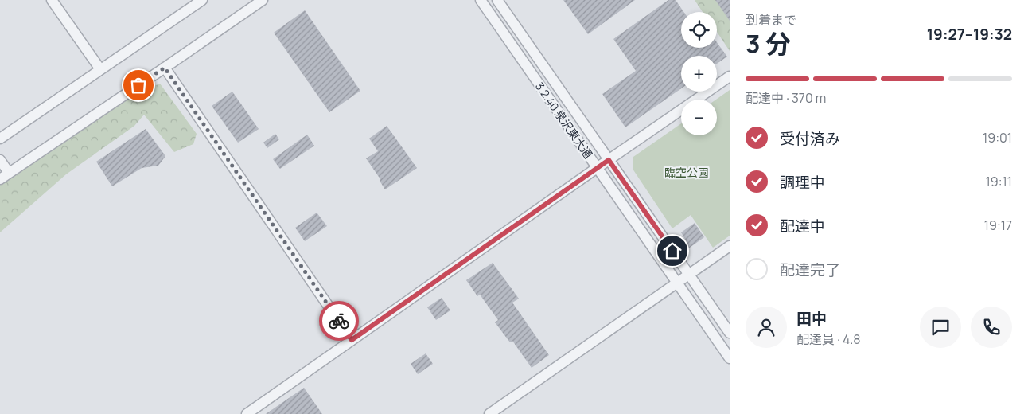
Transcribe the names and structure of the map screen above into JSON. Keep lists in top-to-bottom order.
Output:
{
  "streets": {
    "street": ["3.2.40 泉沢東大通"]
  },
  "parks": ["臨空公園"],
  "page": {
    "heading": ["3 分", "到着まで", "19:27–19:32"],
    "panel": ["田中", "配達員 · 4.8"],
    "map_buttons": ["+", "−"],
    "bar": "配達中 · 370 m",
    "list": [
      ["受付済み", "19:01"],
      ["調理中", "19:11"],
      ["配達中", "19:17"],
      "配達完了"
    ]
  }
}
